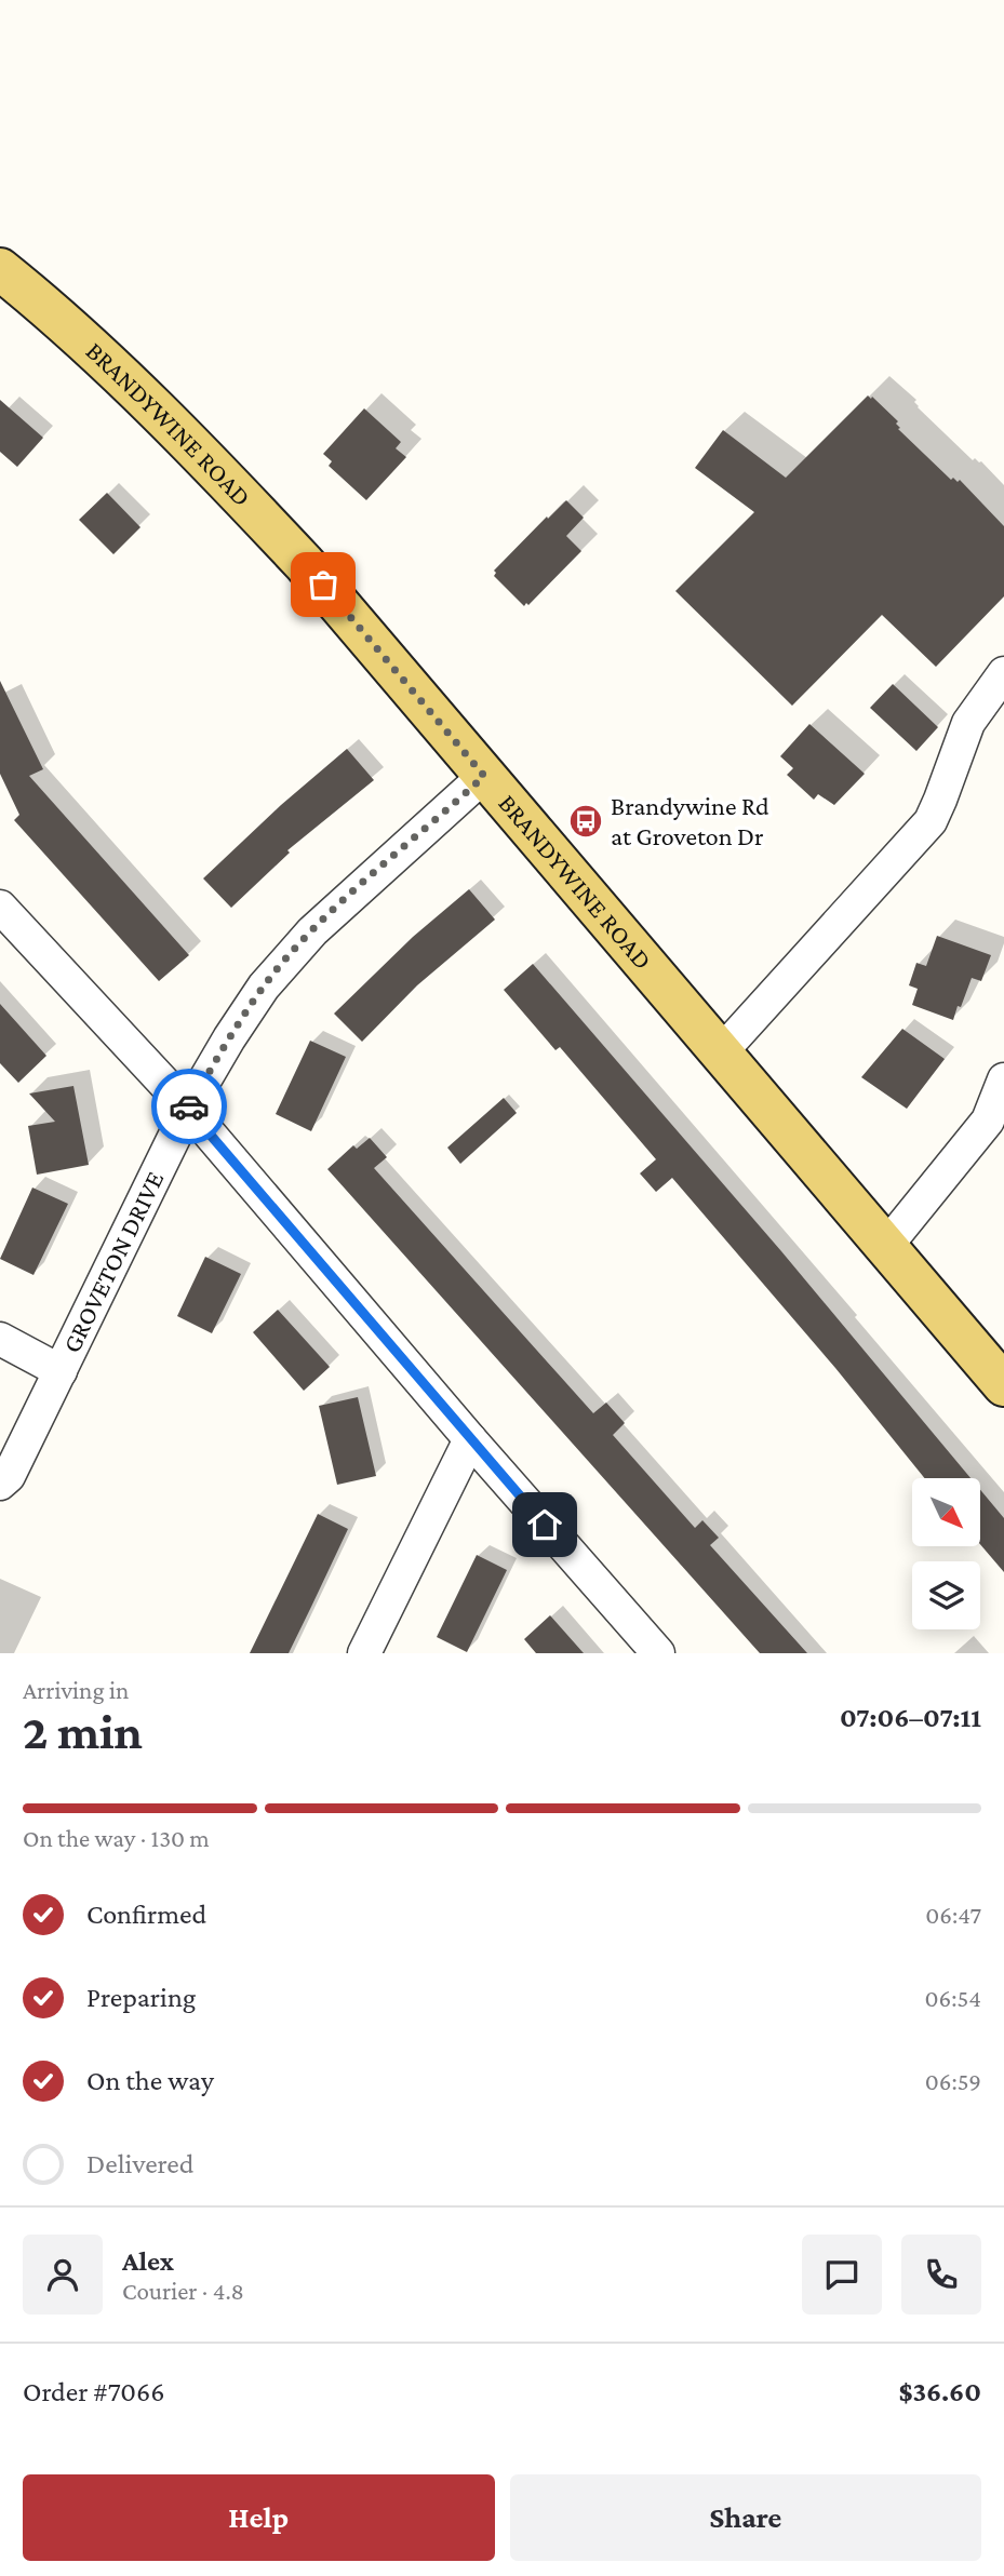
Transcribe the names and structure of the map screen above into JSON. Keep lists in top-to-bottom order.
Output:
{
  "streets": {
    "main road": ["BRANDYWINE ROAD"],
    "street": ["GROVETON DRIVE"]
  },
  "crossings": [
    ["BRANDYWINE ROAD", "GROVETON DRIVE"]
  ],
  "places": {
    "bus stop": ["Brandywine Rd at Groveton Dr"]
  },
  "north": "bottom right",
  "page": {
    "heading": ["2 min", "Arriving in", "07:06–07:11"],
    "panel": [
      "Alex",
      "Courier · 4.8",
      "Order #7066",
      "$36.60"
    ],
    "bar": "On the way · 130 m",
    "list": [
      ["Confirmed", "06:47"],
      ["Preparing", "06:54"],
      ["On the way", "06:59"],
      "Delivered"
    ],
    "buttons": ["Help", "Share"]
  }
}
